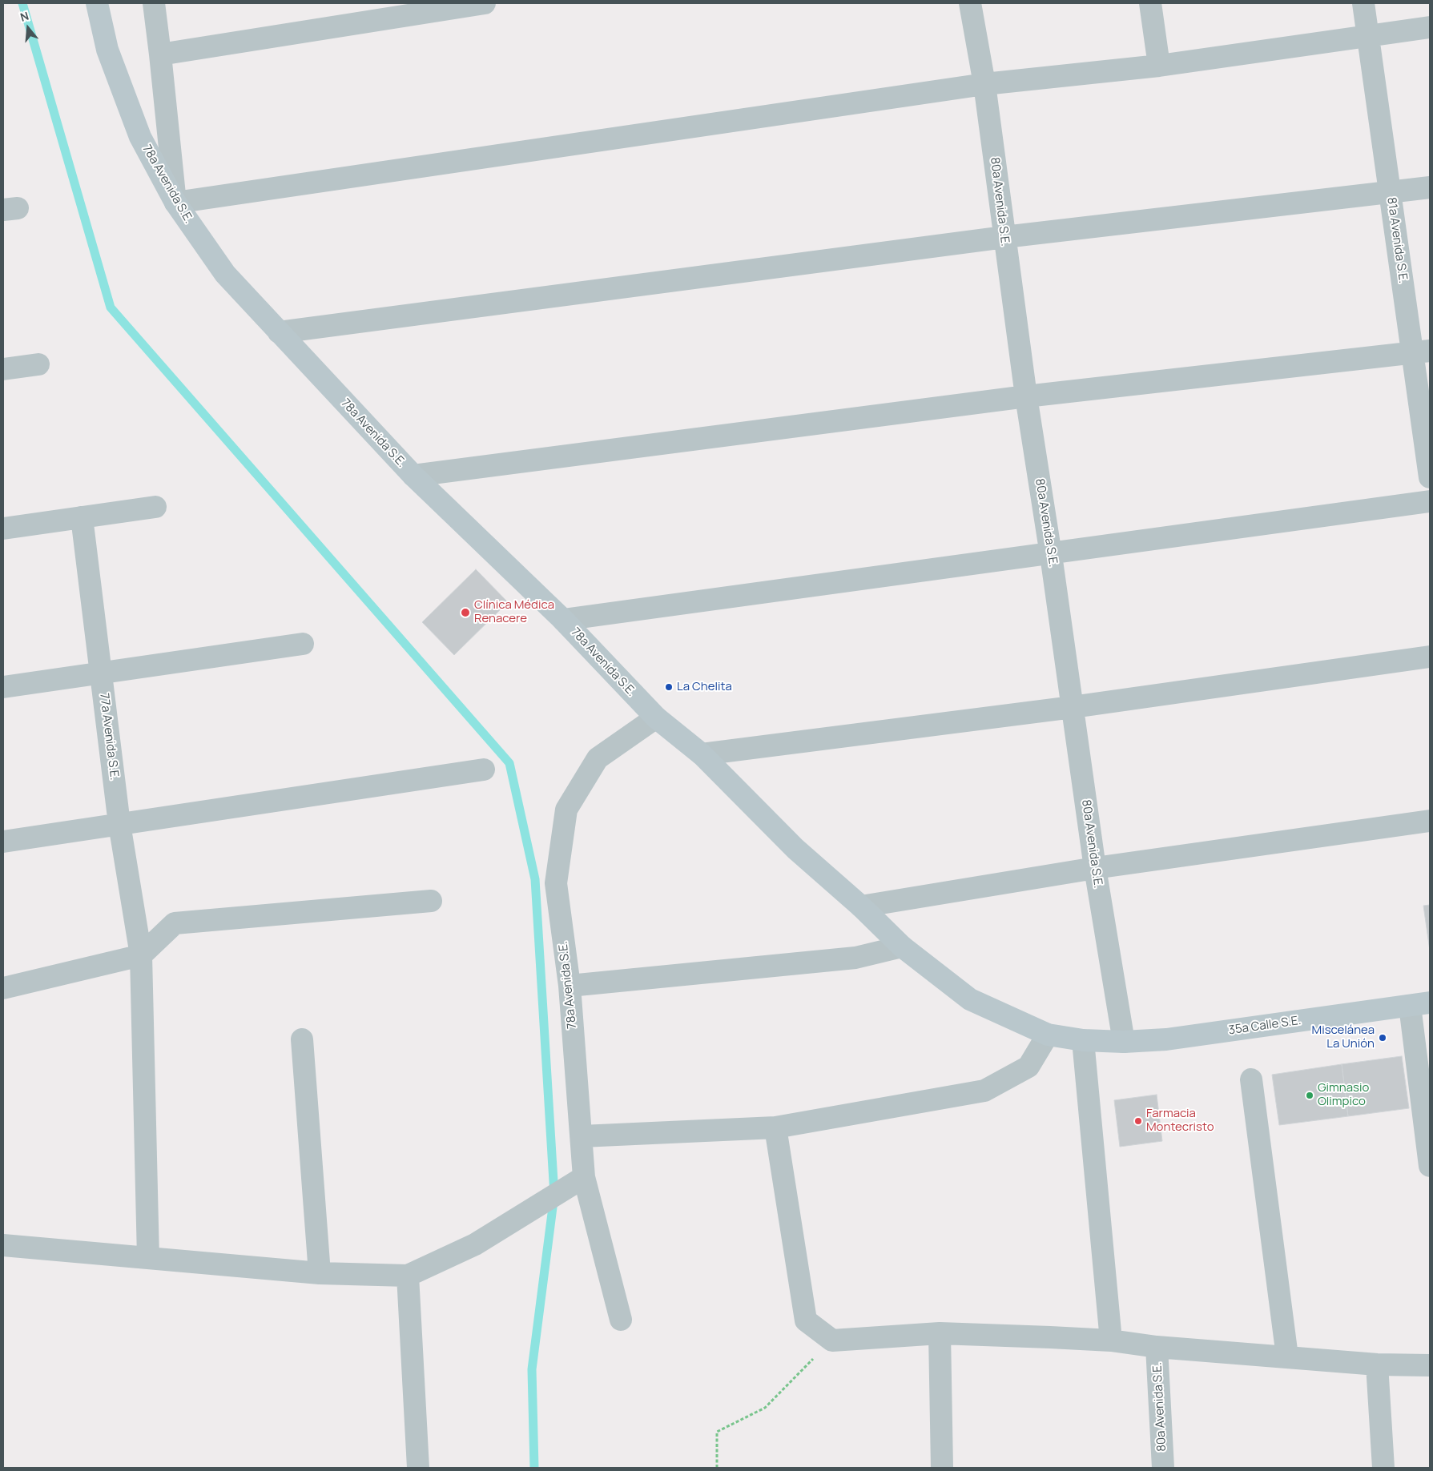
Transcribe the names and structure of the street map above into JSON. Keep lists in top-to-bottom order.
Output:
{
  "streets": {
    "street": [
      "78a Avenida S.E.",
      "80a Avenida S.E.",
      "81a Avenida S.E.",
      "77a Avenida S.E.",
      "35a Calle S.E."
    ]
  },
  "crossings": [
    ["78a Avenida S.E.", "35a Calle S.E."],
    ["80a Avenida S.E.", "35a Calle S.E."]
  ],
  "places": [
    "Clínica Médica Renacere",
    "La Chelita",
    "Miscelánea La Unión",
    "Gimnasio Olimpico",
    "Farmacia Montecristo"
  ],
  "north": "top"
}
